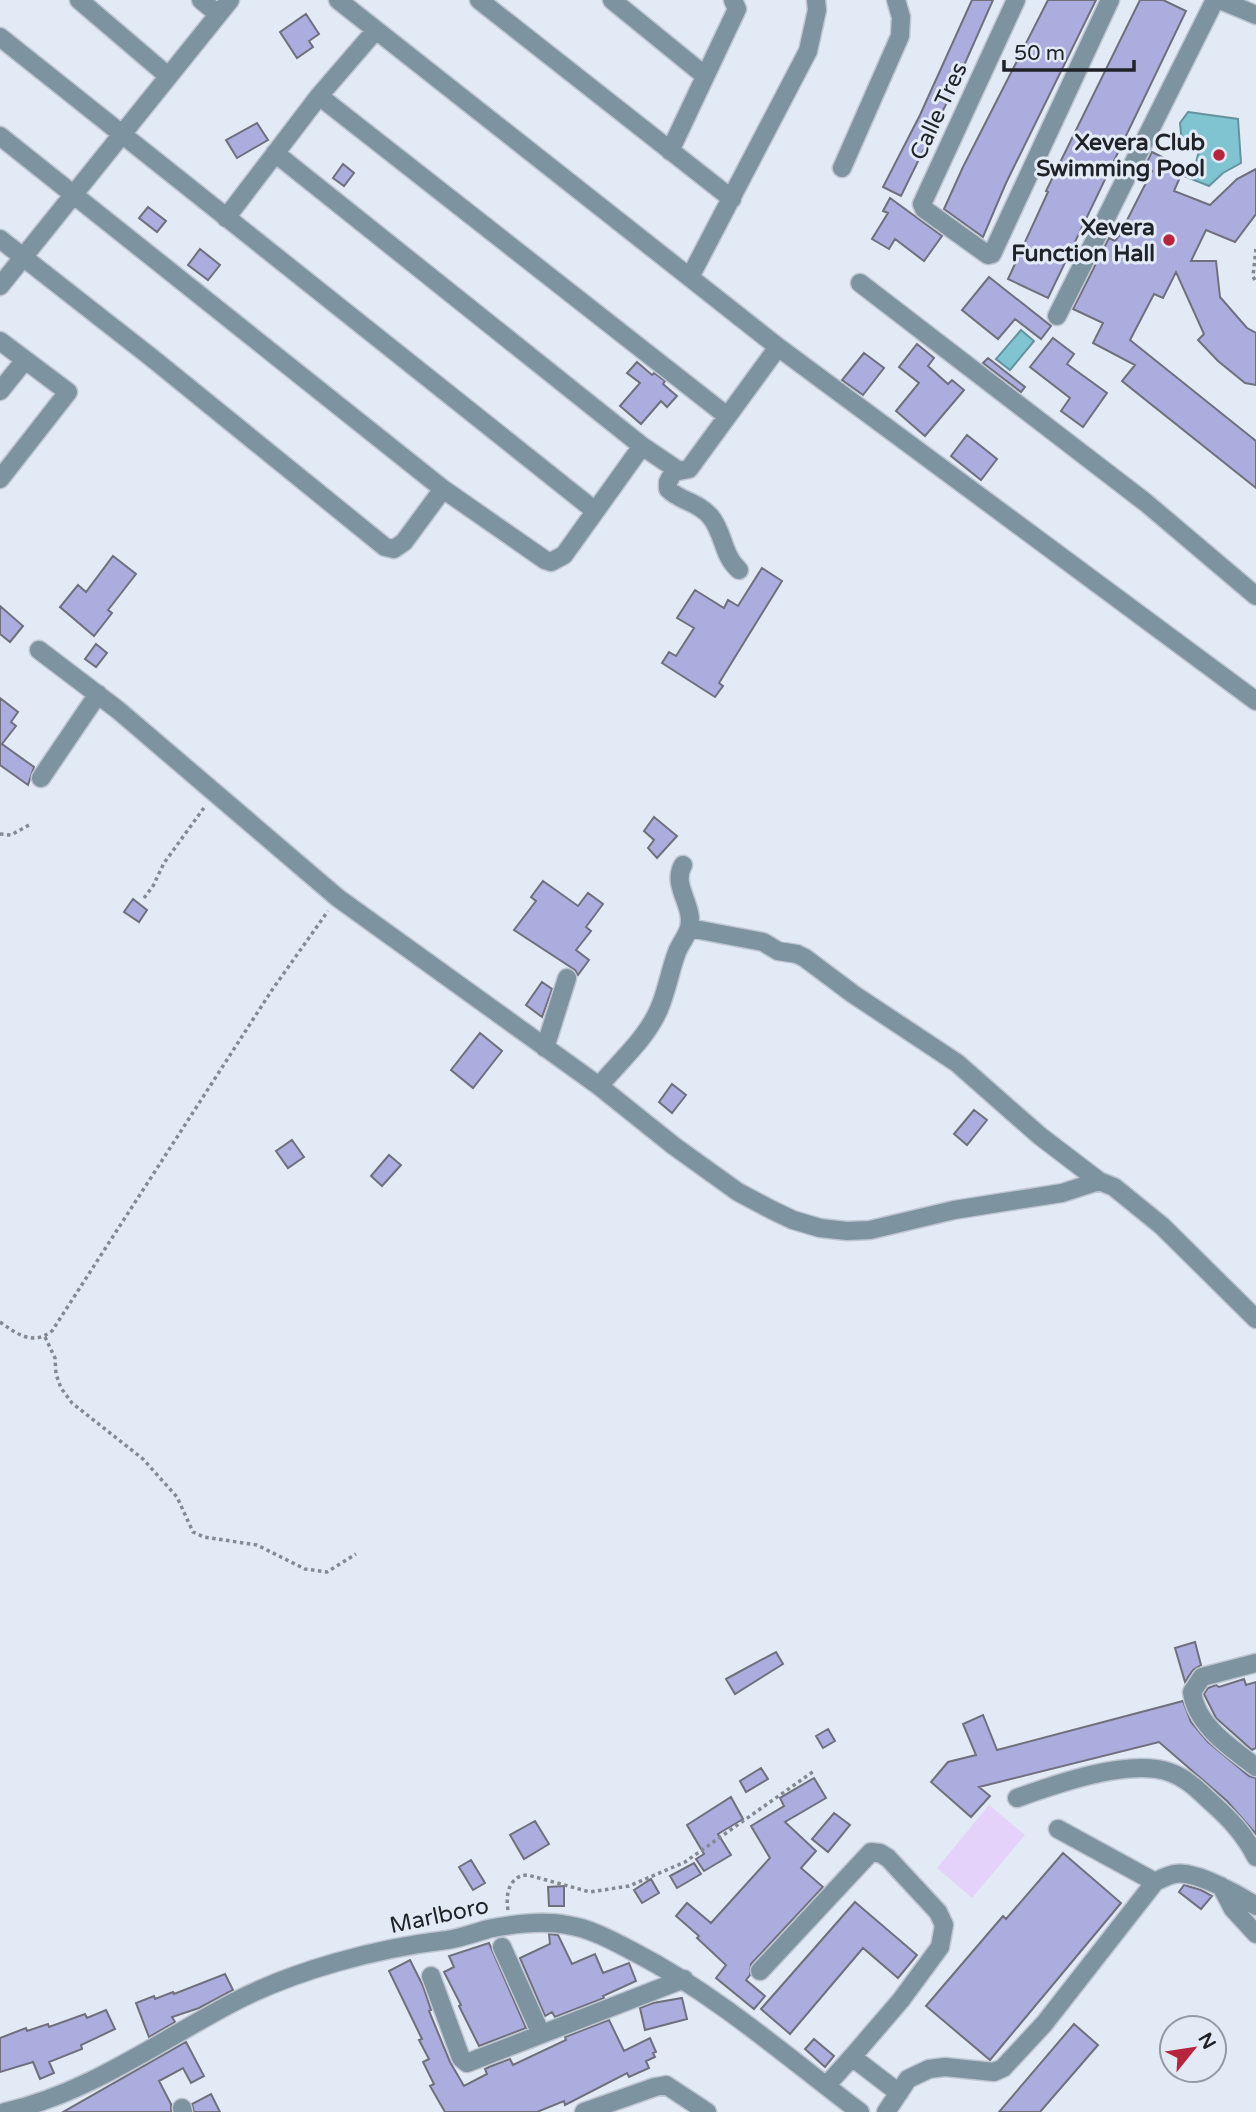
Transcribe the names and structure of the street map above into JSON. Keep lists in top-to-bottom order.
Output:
{
  "streets": {
    "street": ["Calle Tres", "Marlboro"]
  },
  "places": ["Xevera Club Swimming Pool", "Xevera Function Hall"],
  "scale_bar": "50 m",
  "north": "top right"
}
